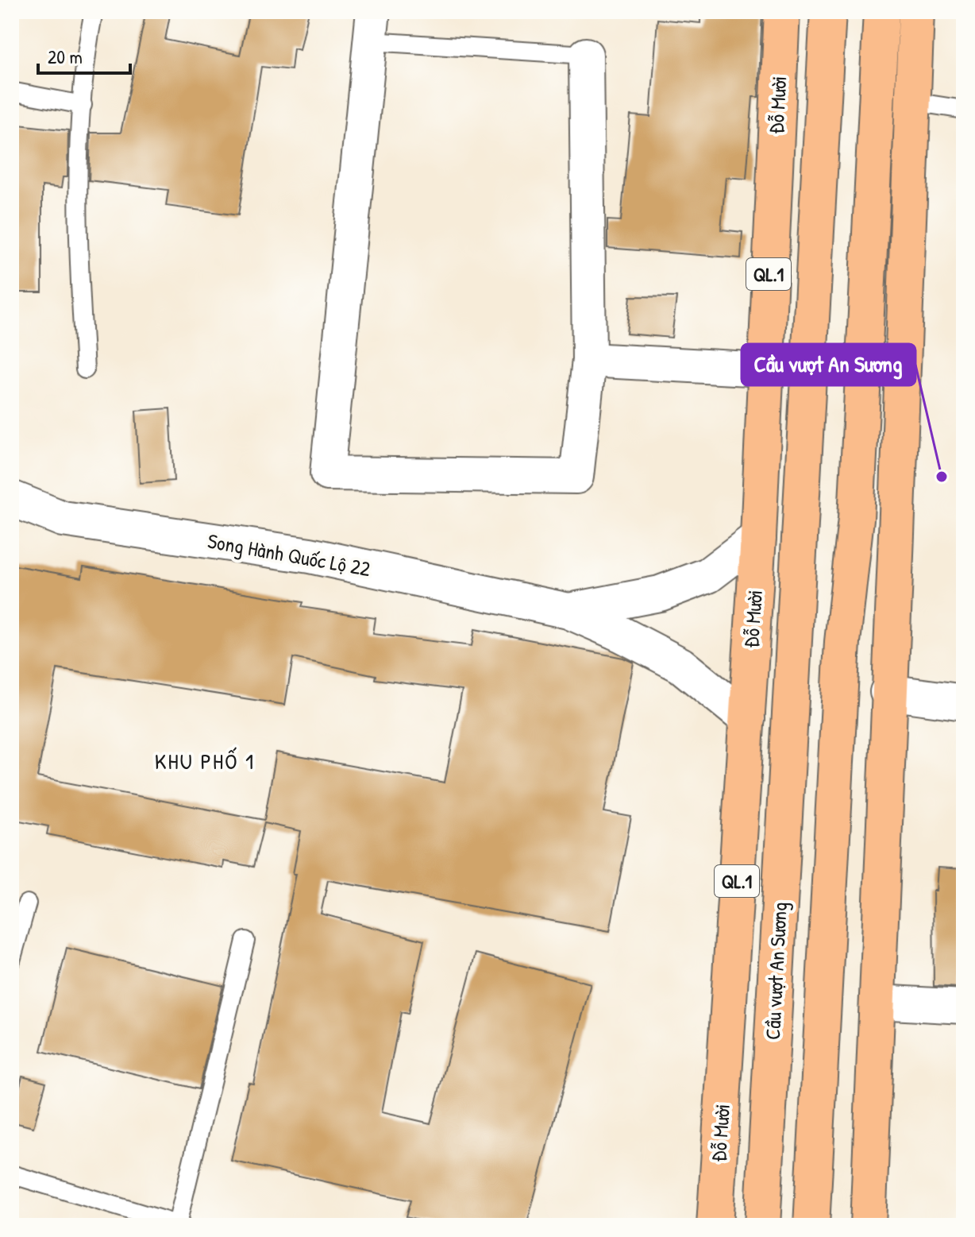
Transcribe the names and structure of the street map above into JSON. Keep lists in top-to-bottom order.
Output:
{
  "streets": {
    "highway": ["Đỗ Mười", "QL.1", "Cầu vượt An Sương"],
    "street": ["Song Hành Quốc Lộ 22"]
  },
  "crossings": [
    ["Đỗ Mười", "QL.1"],
    ["Đỗ Mười", "Cầu vượt An Sương"]
  ],
  "districts": ["KHU PHỐ 1"],
  "places": ["Cầu vượt An Sương"],
  "scale_bar": "20 m"
}
